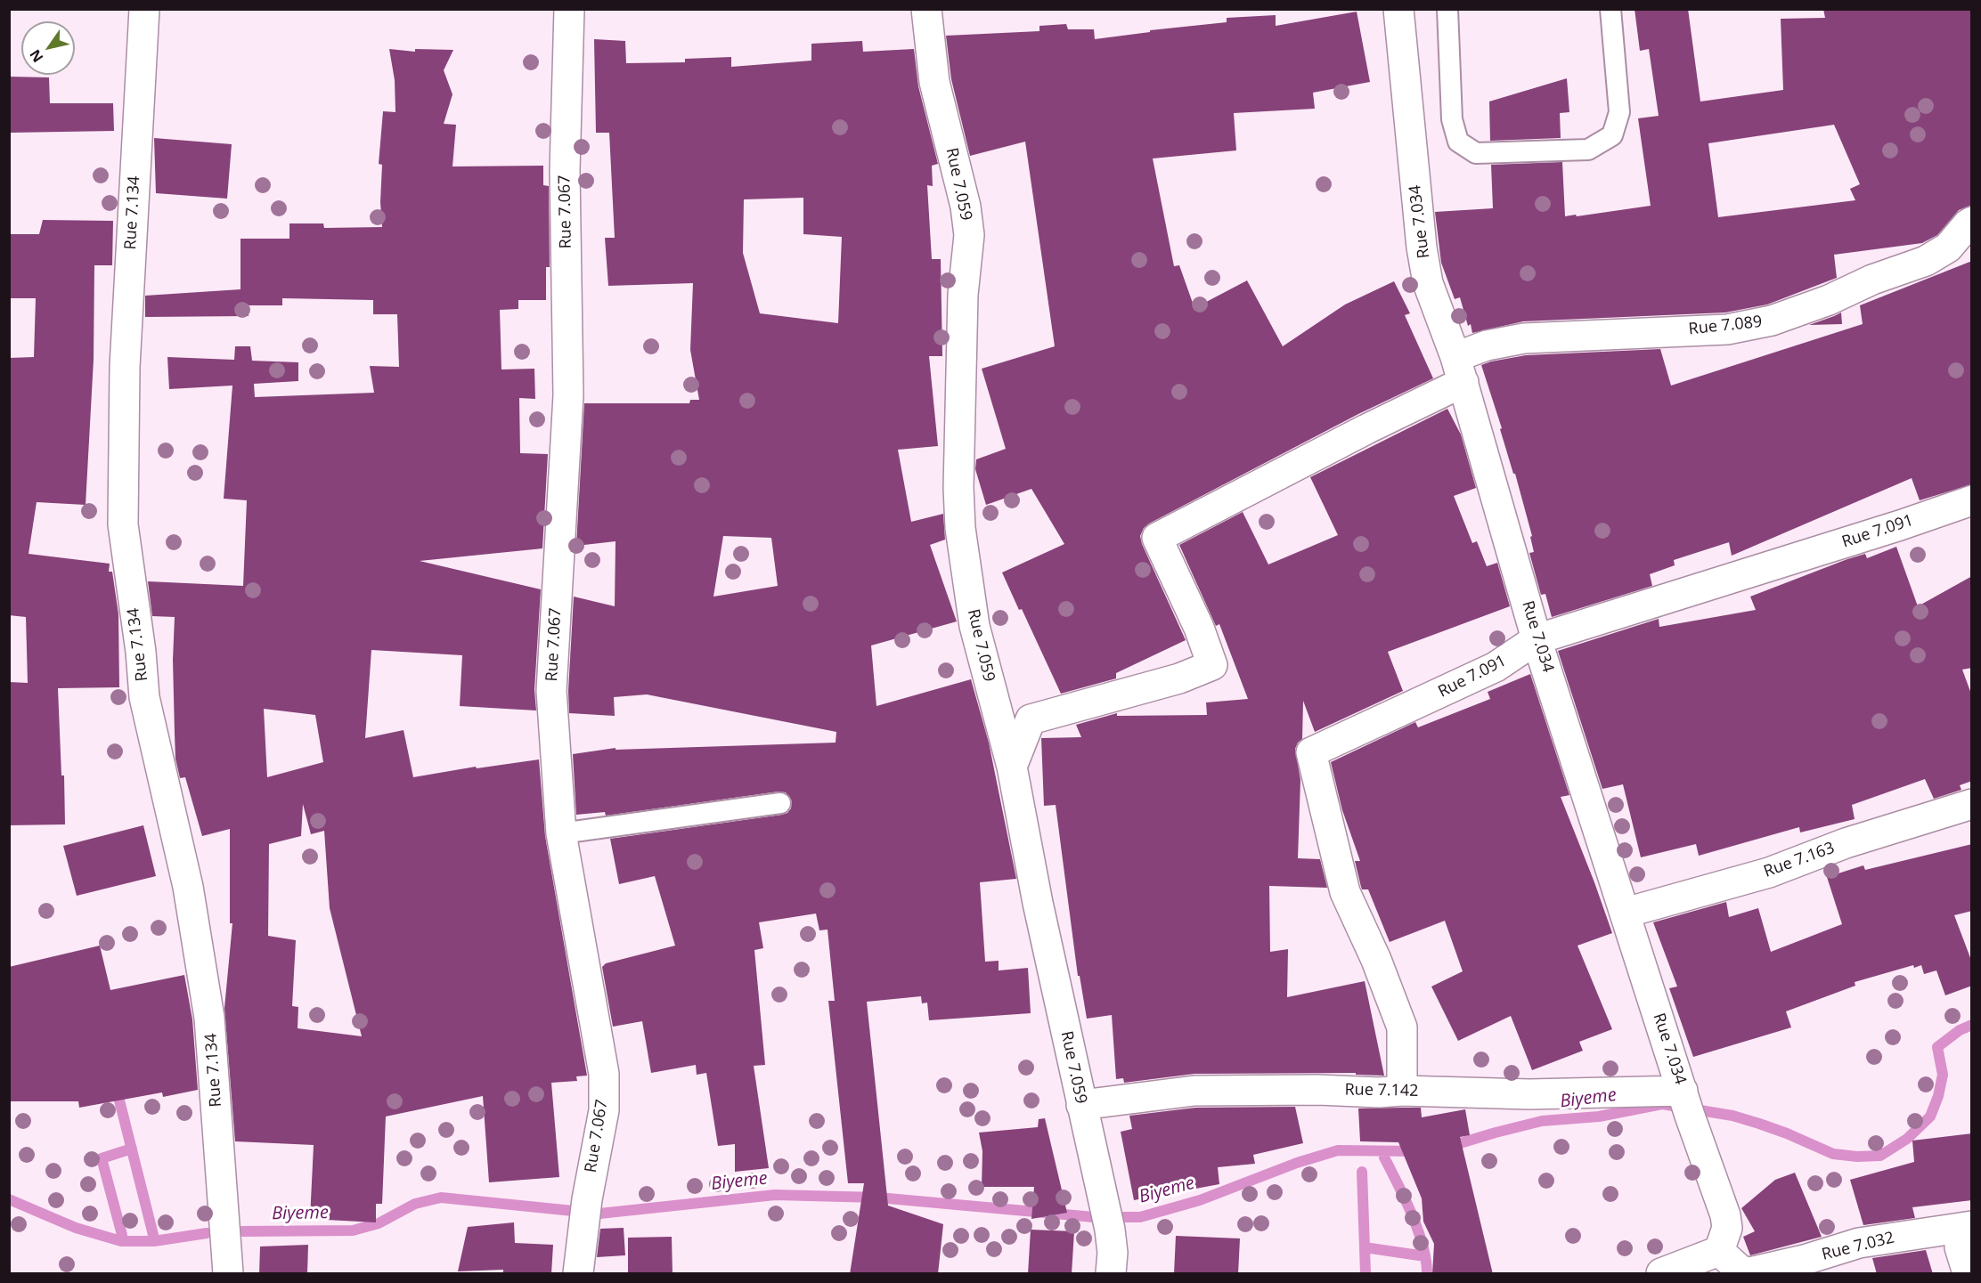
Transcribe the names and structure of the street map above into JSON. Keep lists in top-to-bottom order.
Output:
{
  "streets": {
    "street": [
      "Rue 7.059",
      "Rue 7.067",
      "Rue 7.134",
      "Rue 7.034",
      "Rue 7.089",
      "Rue 7.091",
      "Rue 7.163",
      "Rue 7.142",
      "Rue 7.032"
    ]
  },
  "crossings": [
    ["Rue 7.059", "Rue 7.089"],
    ["Rue 7.059", "Rue 7.142"],
    ["Rue 7.034", "Rue 7.089"],
    ["Rue 7.034", "Rue 7.091"],
    ["Rue 7.034", "Rue 7.163"],
    ["Rue 7.034", "Rue 7.142"],
    ["Rue 7.034", "Rue 7.032"],
    ["Rue 7.091", "Rue 7.142"]
  ],
  "water": ["Biyeme"],
  "north": "bottom left"
}
